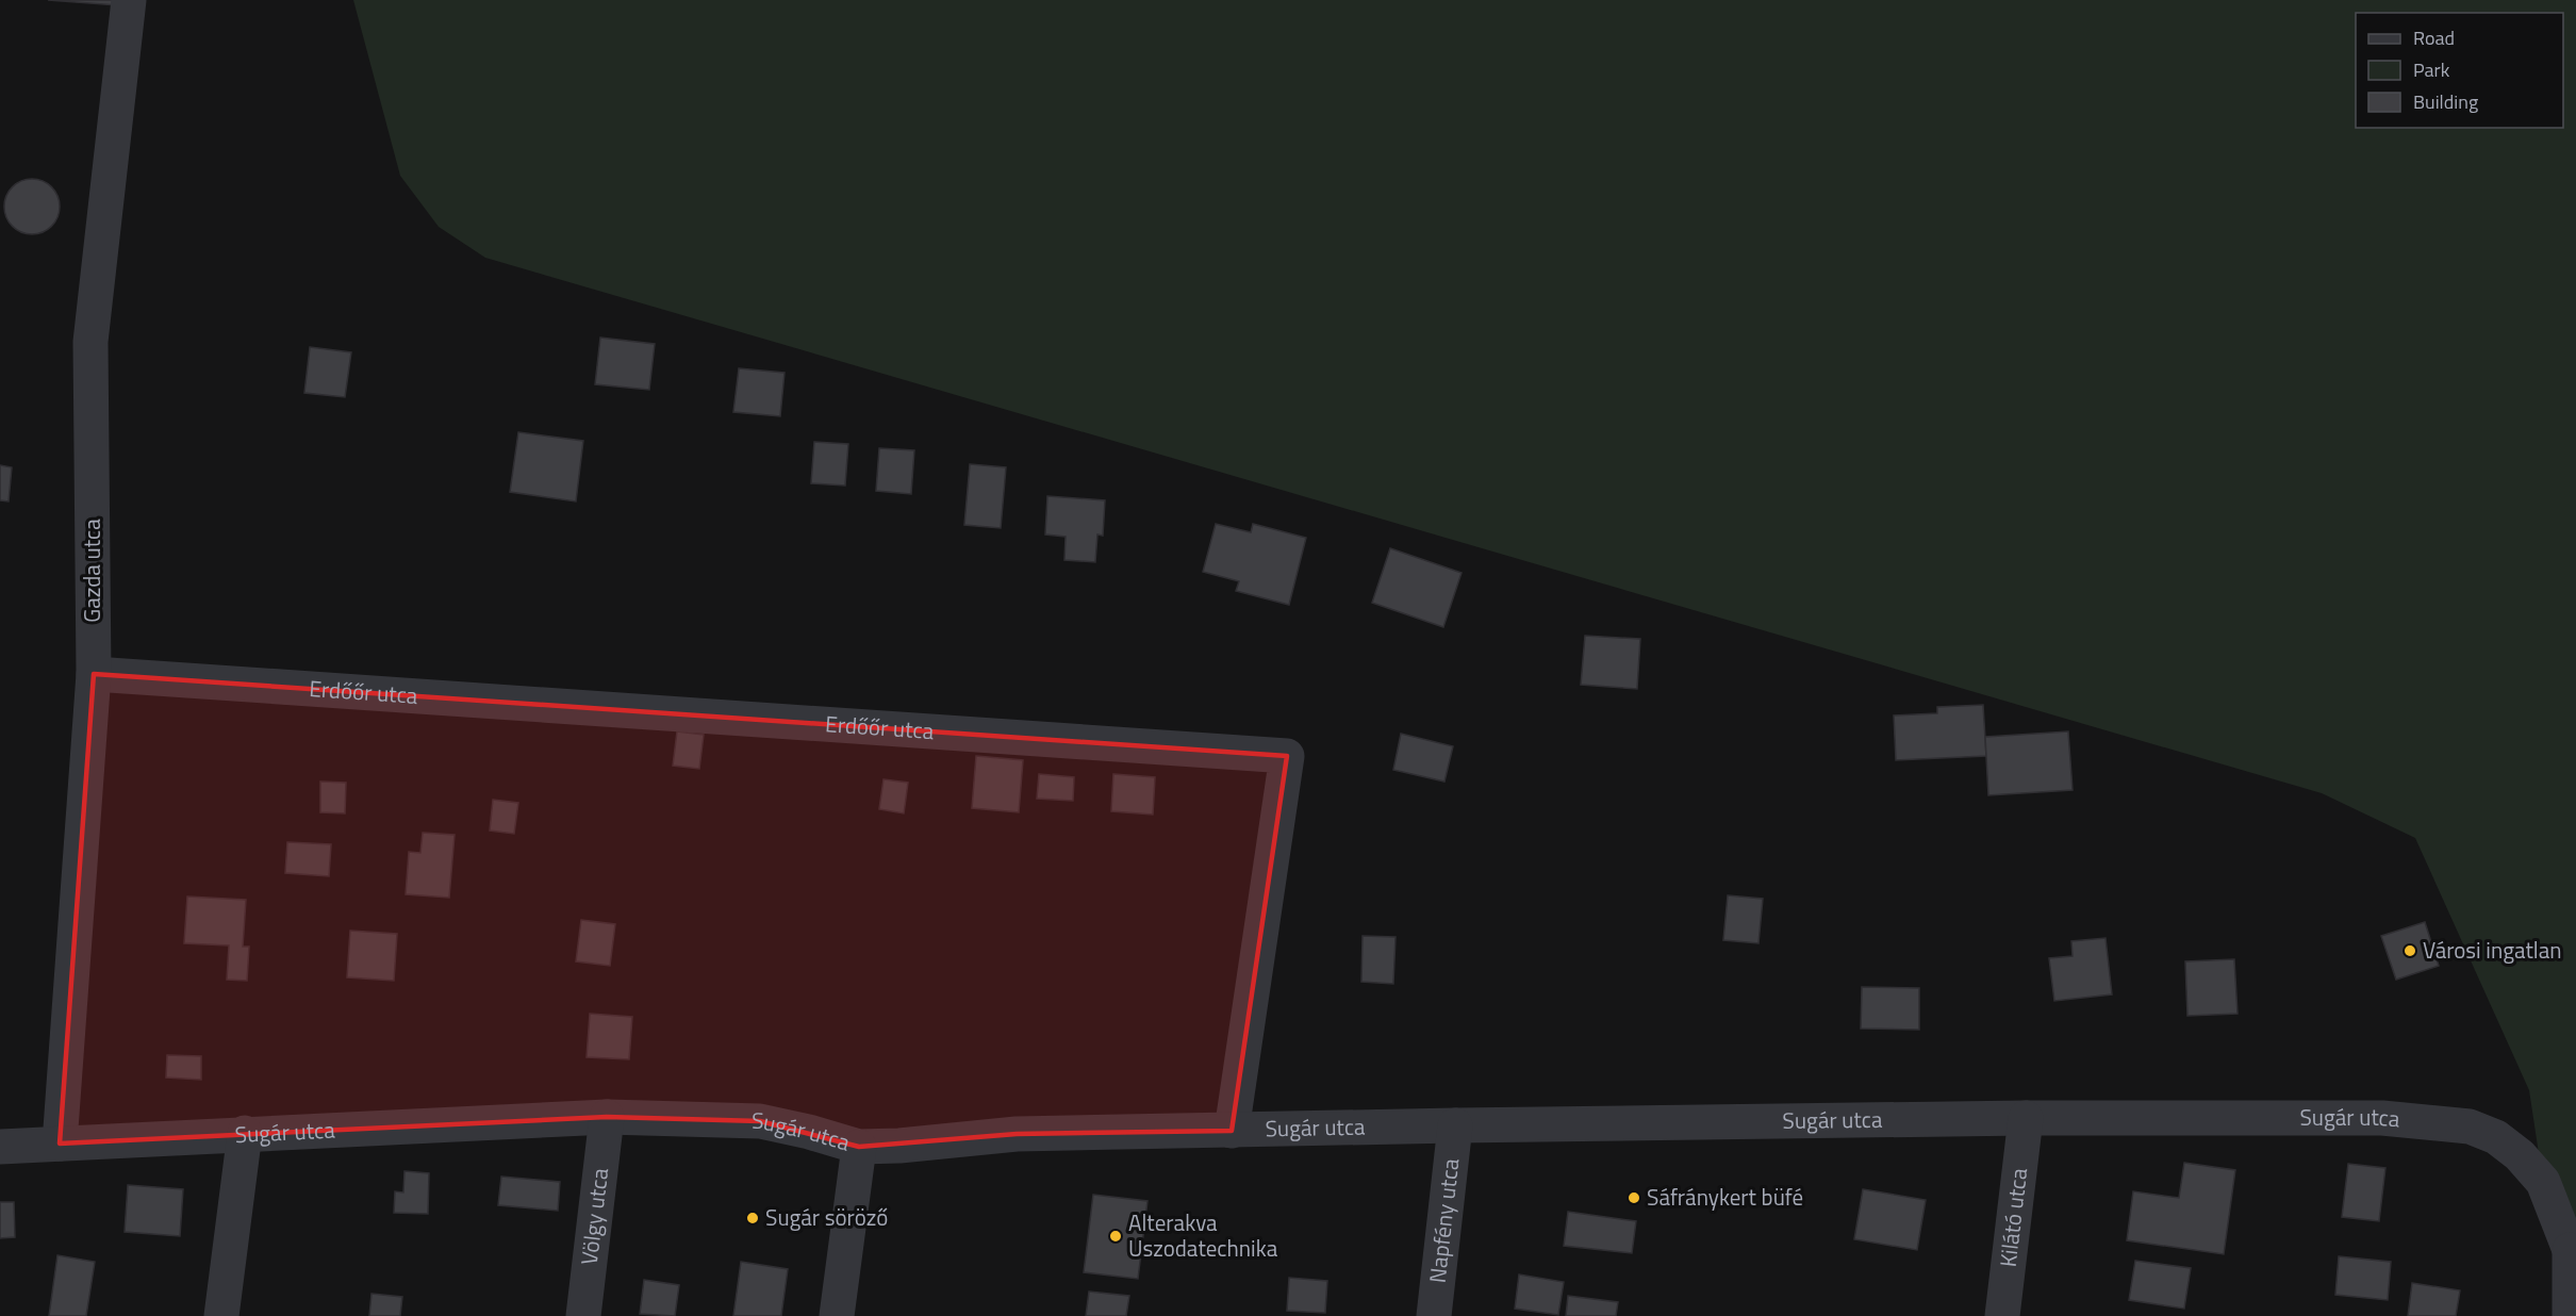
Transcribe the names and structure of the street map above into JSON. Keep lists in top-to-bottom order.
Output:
{
  "streets": {
    "street": [
      "Gazda utca",
      "Erdőőr utca",
      "Sugár utca",
      "Völgy utca",
      "Kilátó utca",
      "Napfény utca"
    ]
  },
  "crossings": [
    ["Gazda utca", "Erdőőr utca"],
    ["Gazda utca", "Sugár utca"],
    ["Erdőőr utca", "Sugár utca"],
    ["Sugár utca", "Völgy utca"],
    ["Sugár utca", "Kilátó utca"],
    ["Sugár utca", "Napfény utca"]
  ],
  "places": [
    "Városi ingatlan",
    "Sáfránykert büfé",
    "Sugár söröző",
    "Alterakva Uszodatechnika"
  ],
  "legend": ["Road", "Park", "Building"]
}
